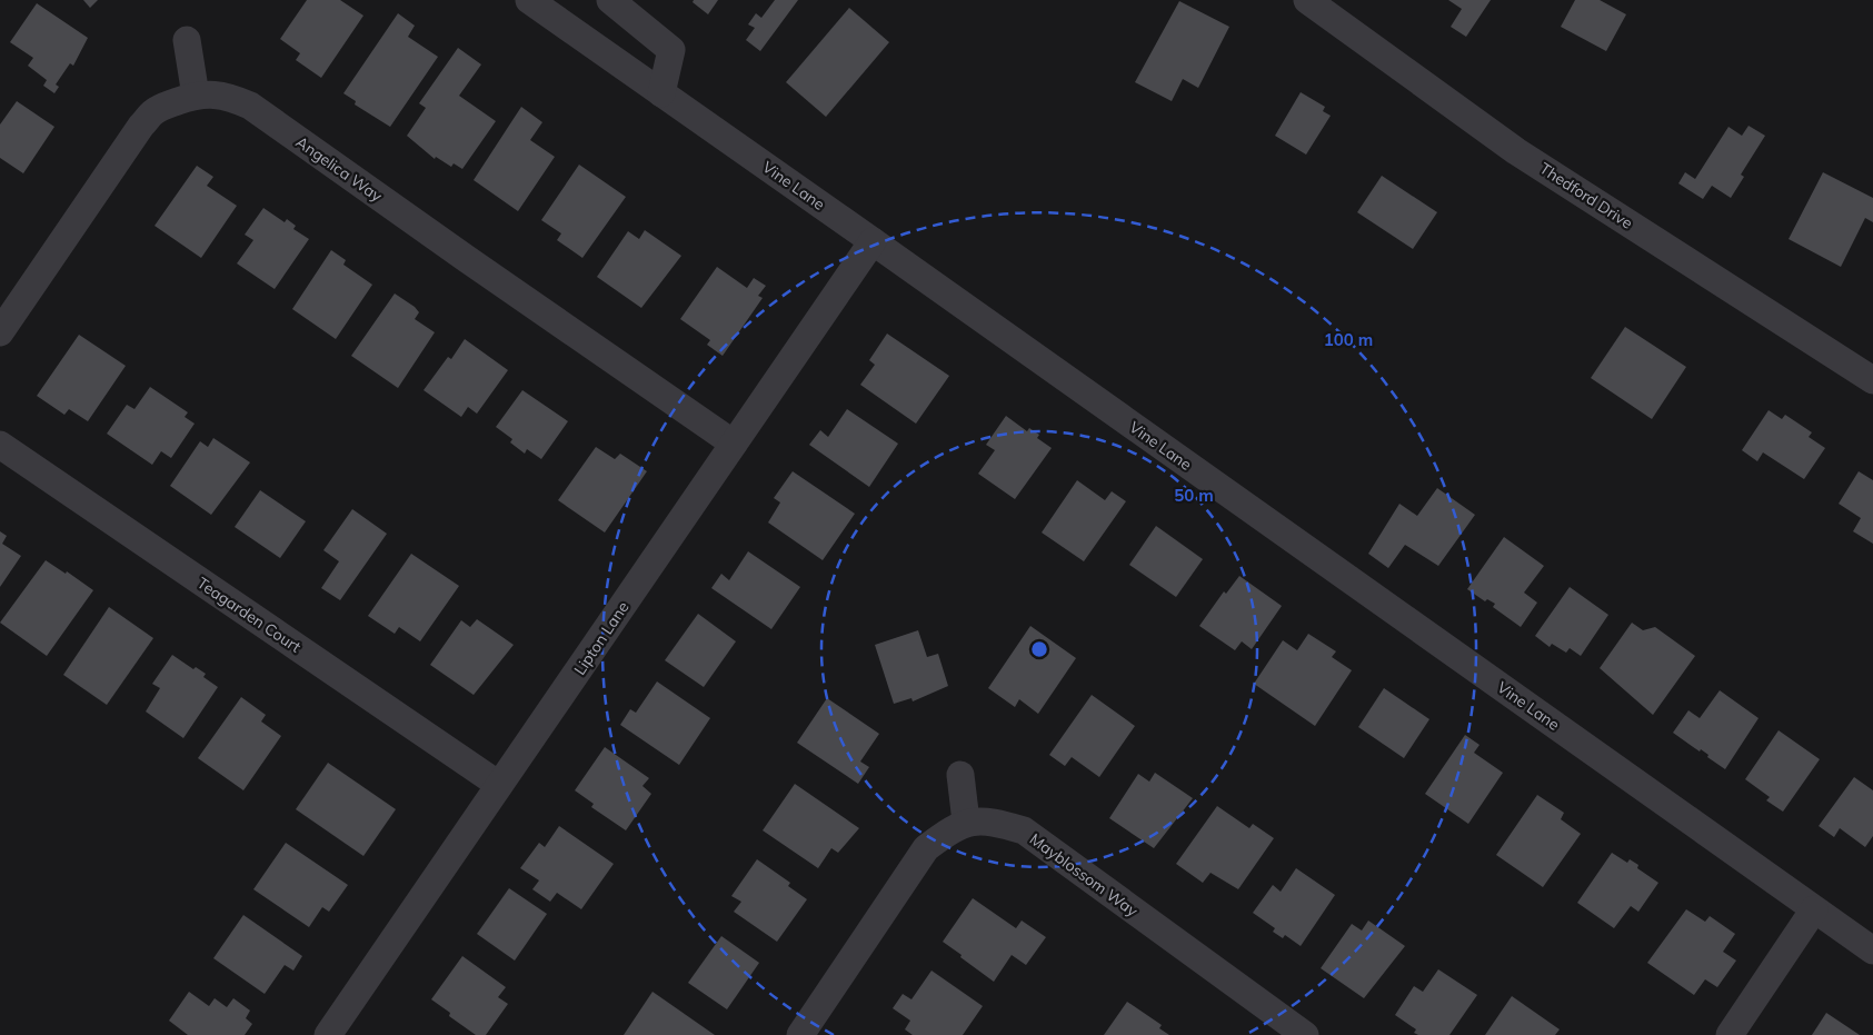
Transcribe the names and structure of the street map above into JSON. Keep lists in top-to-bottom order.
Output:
{
  "streets": {
    "street": [
      "Angelica Way",
      "Vine Lane",
      "Thedford Drive",
      "Teagarden Court",
      "Lipton Lane",
      "Mayblossom Way"
    ]
  },
  "crossings": [
    ["Angelica Way", "Lipton Lane"],
    ["Vine Lane", "Lipton Lane"],
    ["Teagarden Court", "Lipton Lane"]
  ],
  "rings": ["100 m", "50 m"]
}
